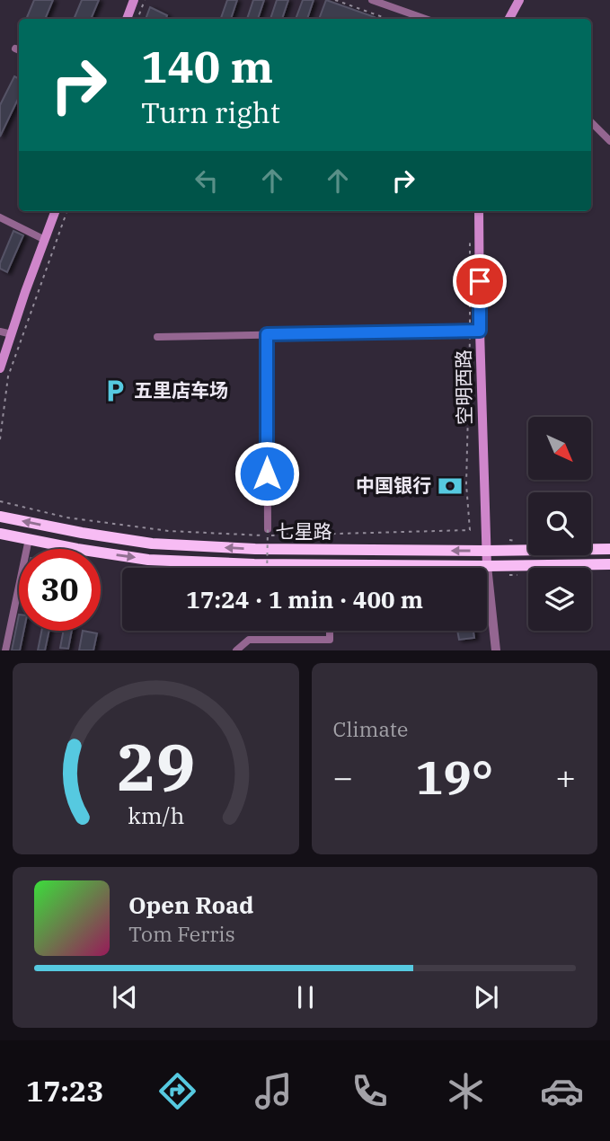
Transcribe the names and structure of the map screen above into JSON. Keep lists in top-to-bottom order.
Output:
{
  "streets": {
    "highway": ["七星路"],
    "main road": ["空明西路"]
  },
  "crossings": [
    ["空明西路", "七星路"]
  ],
  "places": {
    "parking": ["五里店车场"],
    "bank": ["中国银行"]
  },
  "north": "bottom right",
  "page": {
    "turn": ["140 m", "Turn right"],
    "limit": "30",
    "trip": "17:24 · 1 min · 400 m",
    "tile": "Climate",
    "heat": ["−", "19°", "+"],
    "song": ["Open Road", "Tom Ferris"],
    "tabs": "17:23",
    "gauge": ["29", "km/h"]
  }
}
